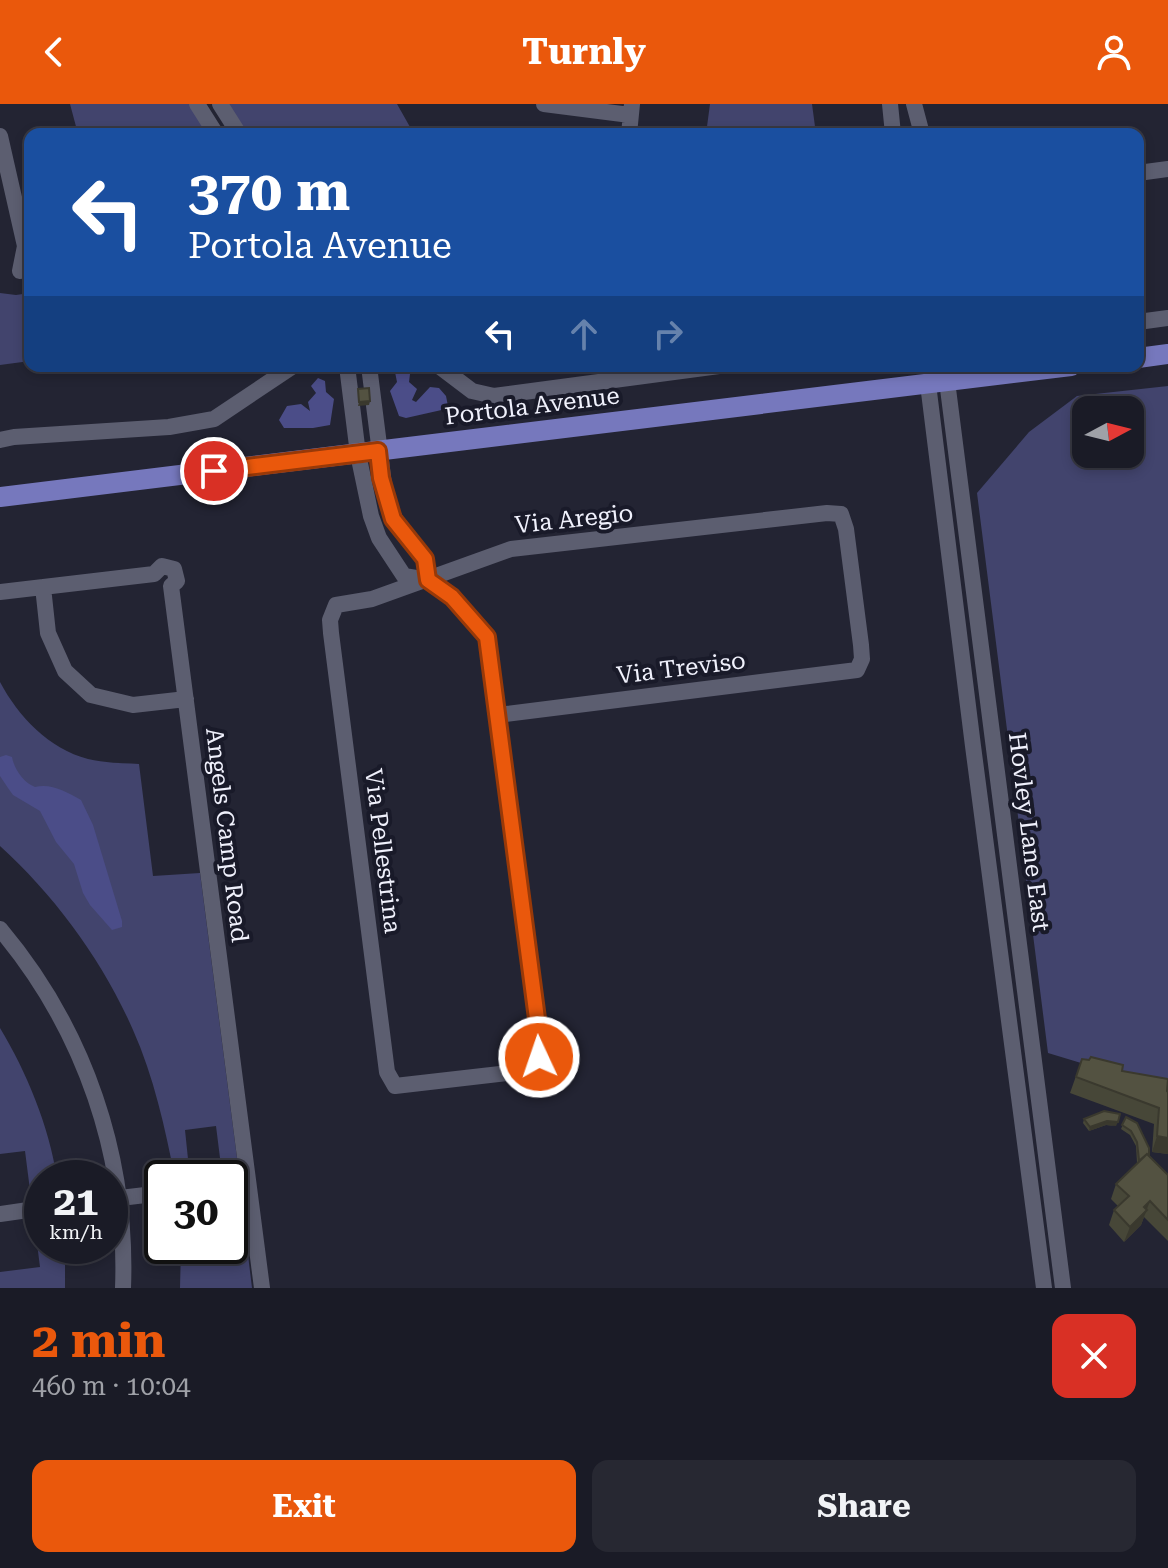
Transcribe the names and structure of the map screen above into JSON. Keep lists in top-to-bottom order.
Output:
{
  "streets": {
    "main road": ["Portola Avenue"],
    "street": [
      "Via Aregio",
      "Via Treviso",
      "Hovley Lane East",
      "Angels Camp Road",
      "Via Pellestrina"
    ]
  },
  "crossings": [
    ["Portola Avenue", "Hovley Lane East"],
    ["Via Aregio", "Via Treviso"],
    ["Via Aregio", "Via Pellestrina"],
    ["Via Treviso", "Via Pellestrina"]
  ],
  "north": "right",
  "page": {
    "header": "Turnly",
    "turn": ["370 m", "Portola Avenue"],
    "speed": "21 km/h",
    "limit": "30",
    "heading": ["2 min", "460 m · 10:04"],
    "buttons": ["Exit", "Share"]
  }
}
